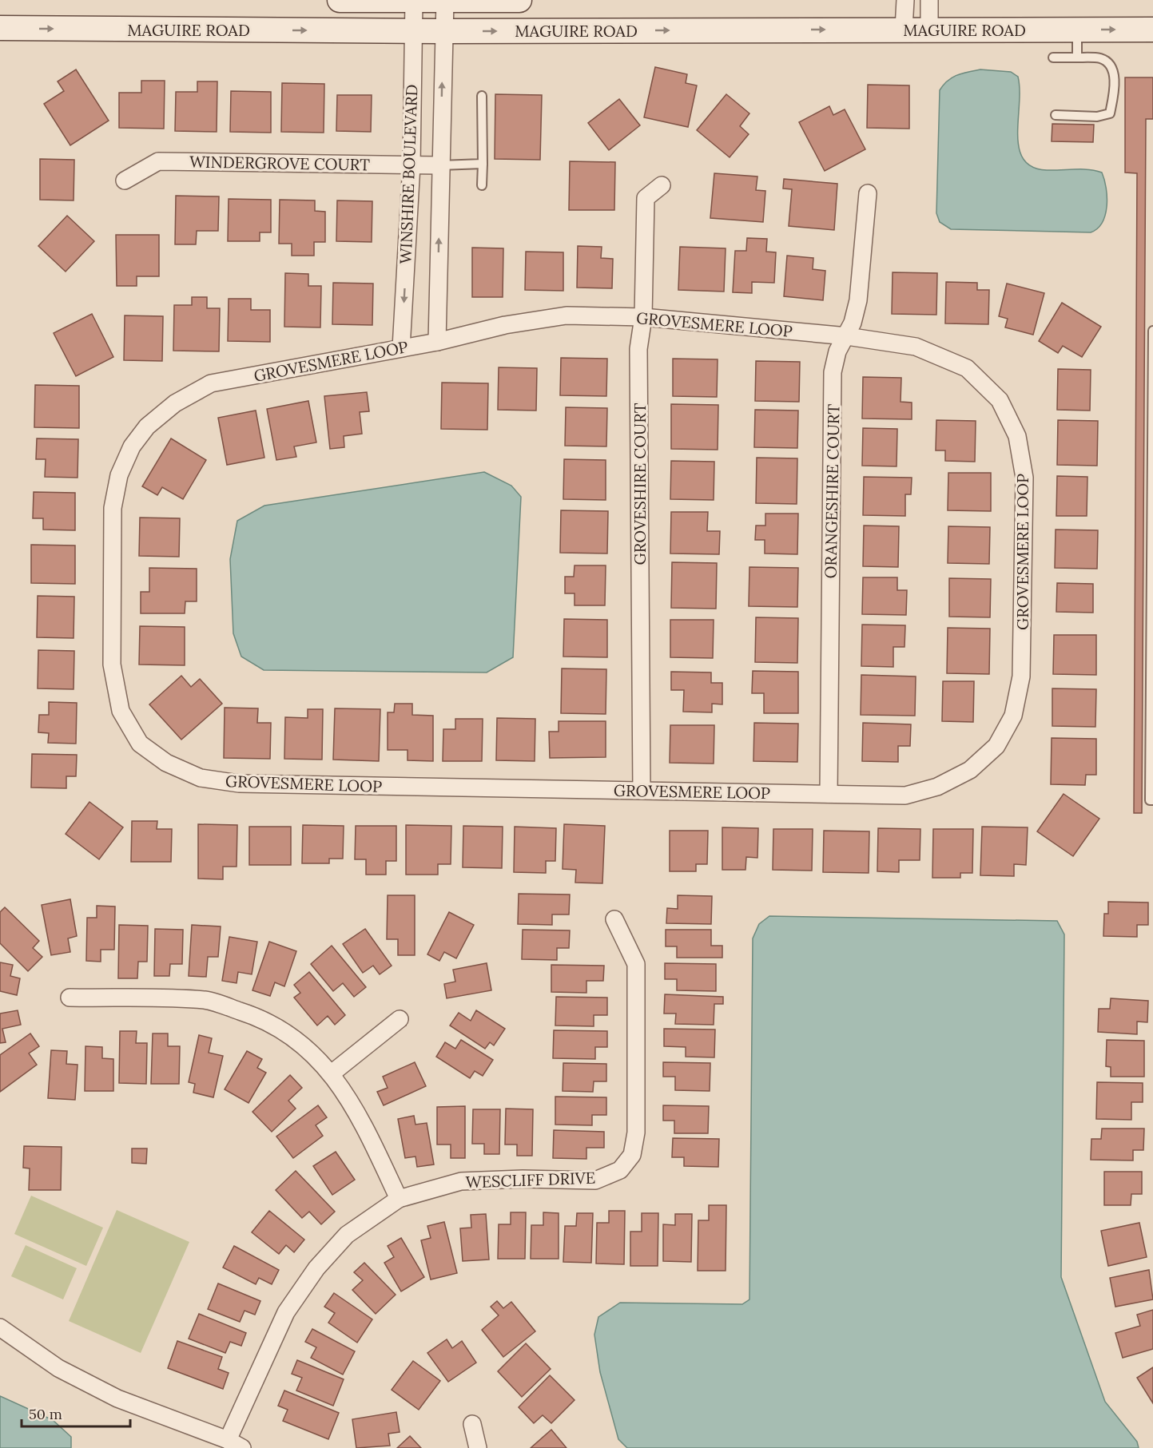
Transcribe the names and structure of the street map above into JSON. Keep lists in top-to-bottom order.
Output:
{
  "streets": {
    "main road": ["MAGUIRE ROAD"],
    "street": [
      "WINDERGROVE COURT",
      "WINSHIRE BOULEVARD",
      "GROVESMERE LOOP",
      "GROVESHIRE COURT",
      "ORANGESHIRE COURT",
      "WESCLIFF DRIVE"
    ]
  },
  "crossings": [
    ["MAGUIRE ROAD", "WINSHIRE BOULEVARD"],
    ["WINDERGROVE COURT", "WINSHIRE BOULEVARD"],
    ["WINSHIRE BOULEVARD", "GROVESMERE LOOP"],
    ["GROVESMERE LOOP", "GROVESHIRE COURT"],
    ["GROVESMERE LOOP", "ORANGESHIRE COURT"]
  ],
  "one_way": ["MAGUIRE ROAD"],
  "scale_bar": "50 m"
}
